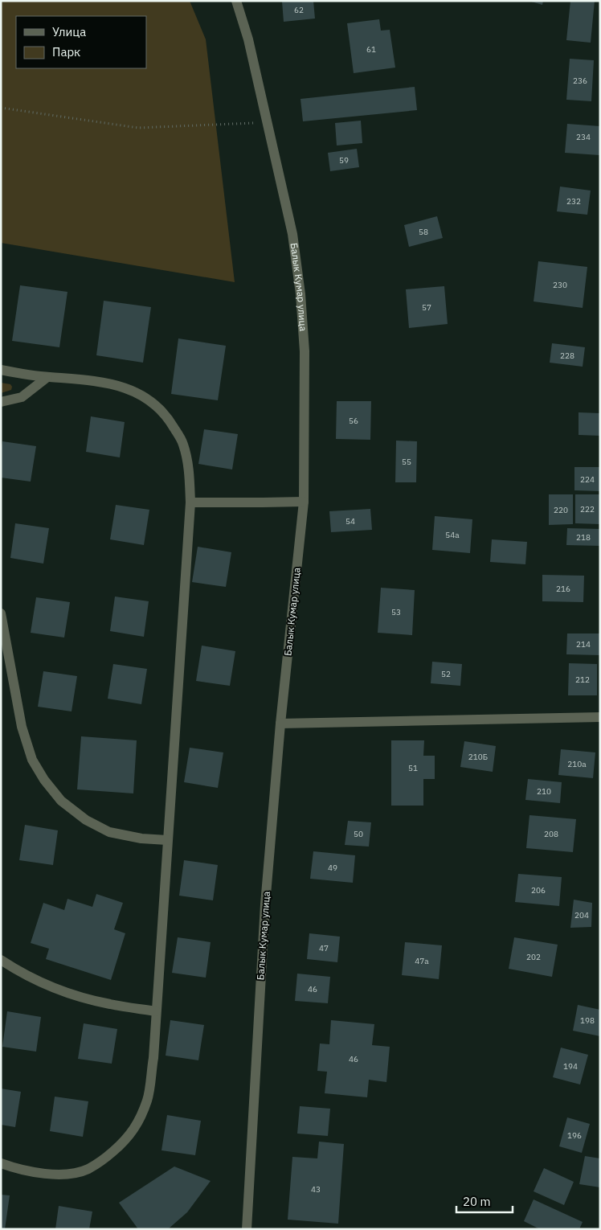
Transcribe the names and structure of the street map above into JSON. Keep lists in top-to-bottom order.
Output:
{
  "streets": {
    "street": ["Балык Кумар улица"]
  },
  "house_numbers": [
    "62",
    "61",
    "236",
    "234",
    "59",
    "232",
    "58",
    "230",
    "57",
    "228",
    "56",
    "55",
    "224",
    "222",
    "220",
    "54",
    "54а",
    "218",
    "216",
    "53",
    "214",
    "52",
    "212",
    "210Б",
    "210а",
    "51",
    "210",
    "50",
    "208",
    "49",
    "206",
    "204",
    "47",
    "202",
    "47а",
    "46",
    "198",
    "46",
    "194",
    "196",
    "43"
  ],
  "legend": ["Улица", "Парк"],
  "scale_bar": "20 m"
}
